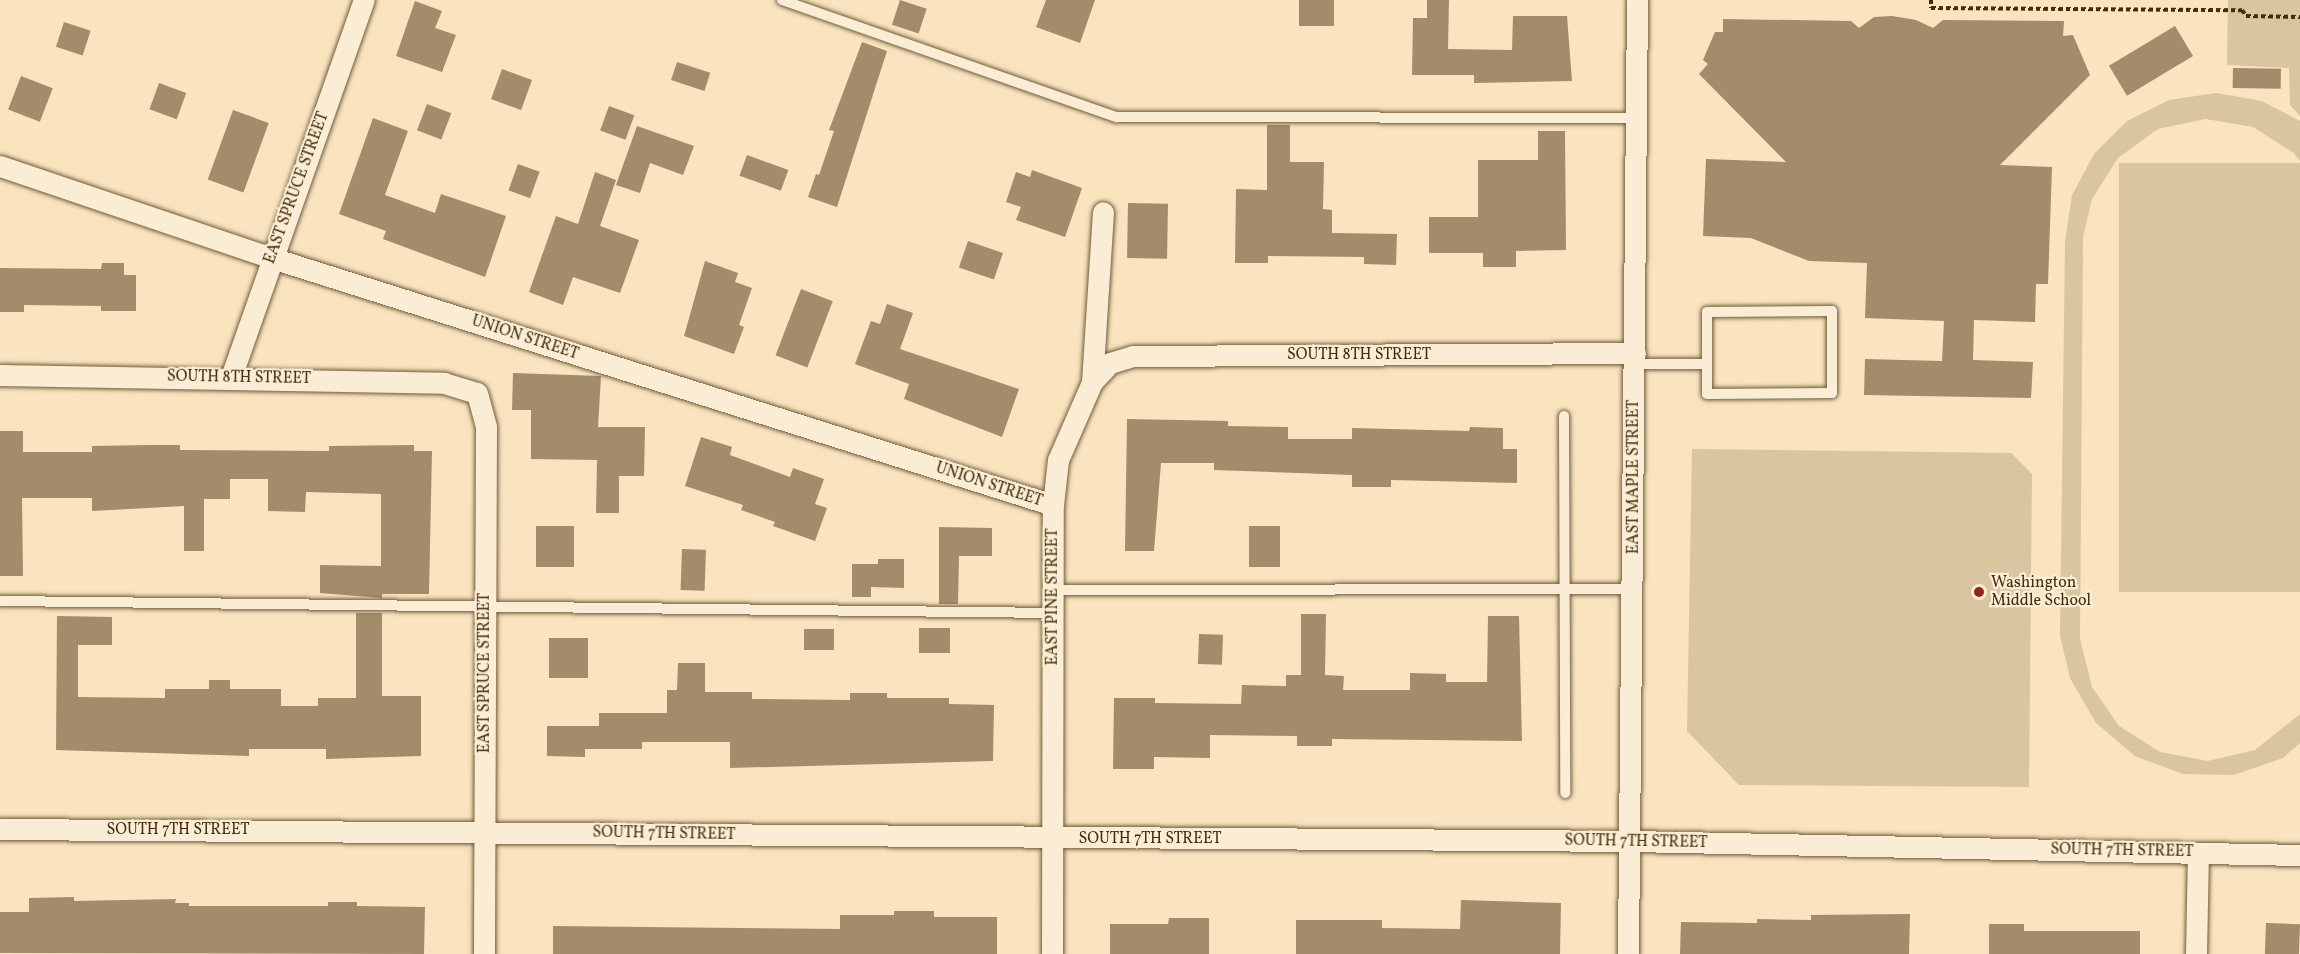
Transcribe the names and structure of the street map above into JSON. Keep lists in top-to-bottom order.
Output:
{
  "streets": {
    "street": [
      "EAST SPRUCE STREET",
      "UNION STREET",
      "SOUTH 8TH STREET",
      "EAST MAPLE STREET",
      "EAST PINE STREET",
      "SOUTH 7TH STREET"
    ]
  },
  "crossings": [
    ["EAST SPRUCE STREET", "UNION STREET"],
    ["EAST SPRUCE STREET", "SOUTH 8TH STREET"],
    ["EAST SPRUCE STREET", "SOUTH 7TH STREET"],
    ["UNION STREET", "EAST PINE STREET"],
    ["SOUTH 8TH STREET", "EAST MAPLE STREET"],
    ["SOUTH 8TH STREET", "EAST PINE STREET"],
    ["EAST MAPLE STREET", "SOUTH 7TH STREET"],
    ["EAST PINE STREET", "SOUTH 7TH STREET"]
  ],
  "places": ["Washington Middle School"]
}
